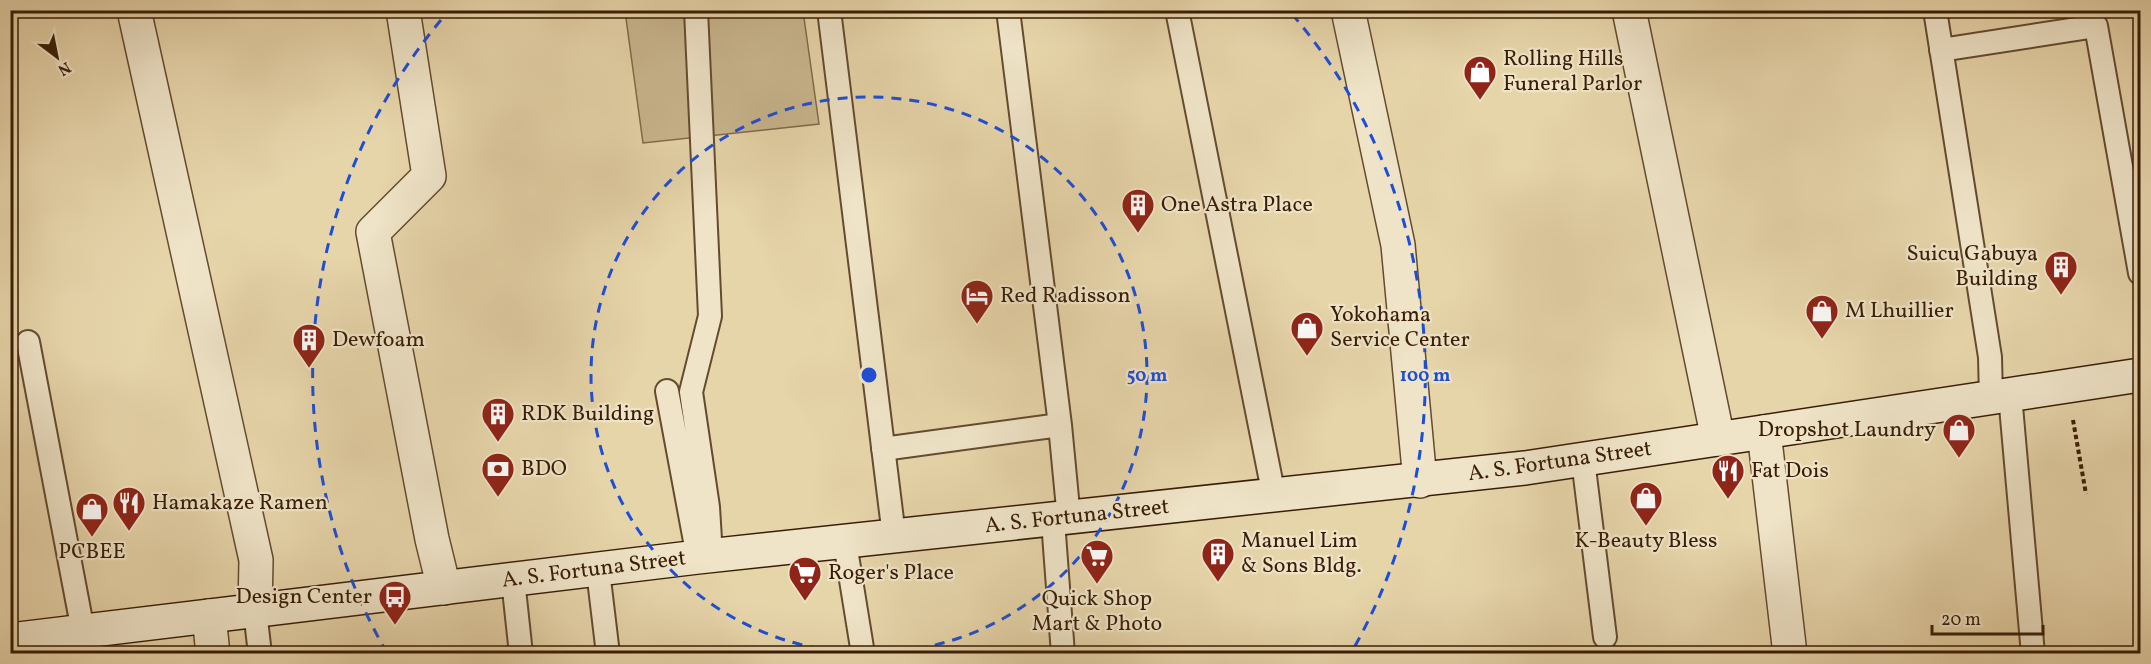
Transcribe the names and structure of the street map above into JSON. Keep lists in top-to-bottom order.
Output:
{
  "streets": {
    "street": ["A. S. Fortuna Street"]
  },
  "places": {
    "shop": [
      "Rolling Hills Funeral Parlor",
      "M Lhuillier",
      "Yokohama Service Center",
      "Dropshot Laundry",
      "K-Beauty Bless",
      "PCBEE"
    ],
    "building": [
      "One Astra Place",
      "Suicu Gabuya Building",
      "Dewfoam",
      "RDK Building",
      "Manuel Lim & Sons Bldg."
    ],
    "hotel": ["Red Radisson"],
    "bank": ["BDO"],
    "restaurant": ["Fat Dois", "Hamakaze Ramen"],
    "supermarket": ["Quick Shop Mart & Photo", "Roger's Place"],
    "bus stop": ["Design Center"]
  },
  "scale_bar": "20 m",
  "north": "bottom right",
  "rings": ["50 m", "100 m"]
}
